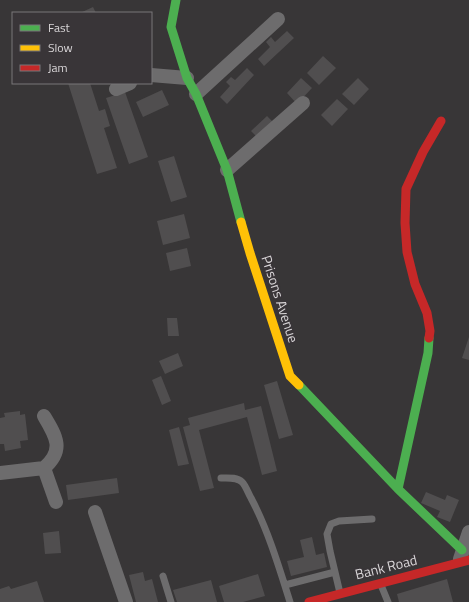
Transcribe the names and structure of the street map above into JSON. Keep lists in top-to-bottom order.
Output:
{
  "streets": {
    "street": ["Prisons Avenue", "Bank Road"]
  },
  "crossings": [
    ["Prisons Avenue", "Bank Road"]
  ],
  "legend": ["Fast", "Slow", "Jam"]
}
